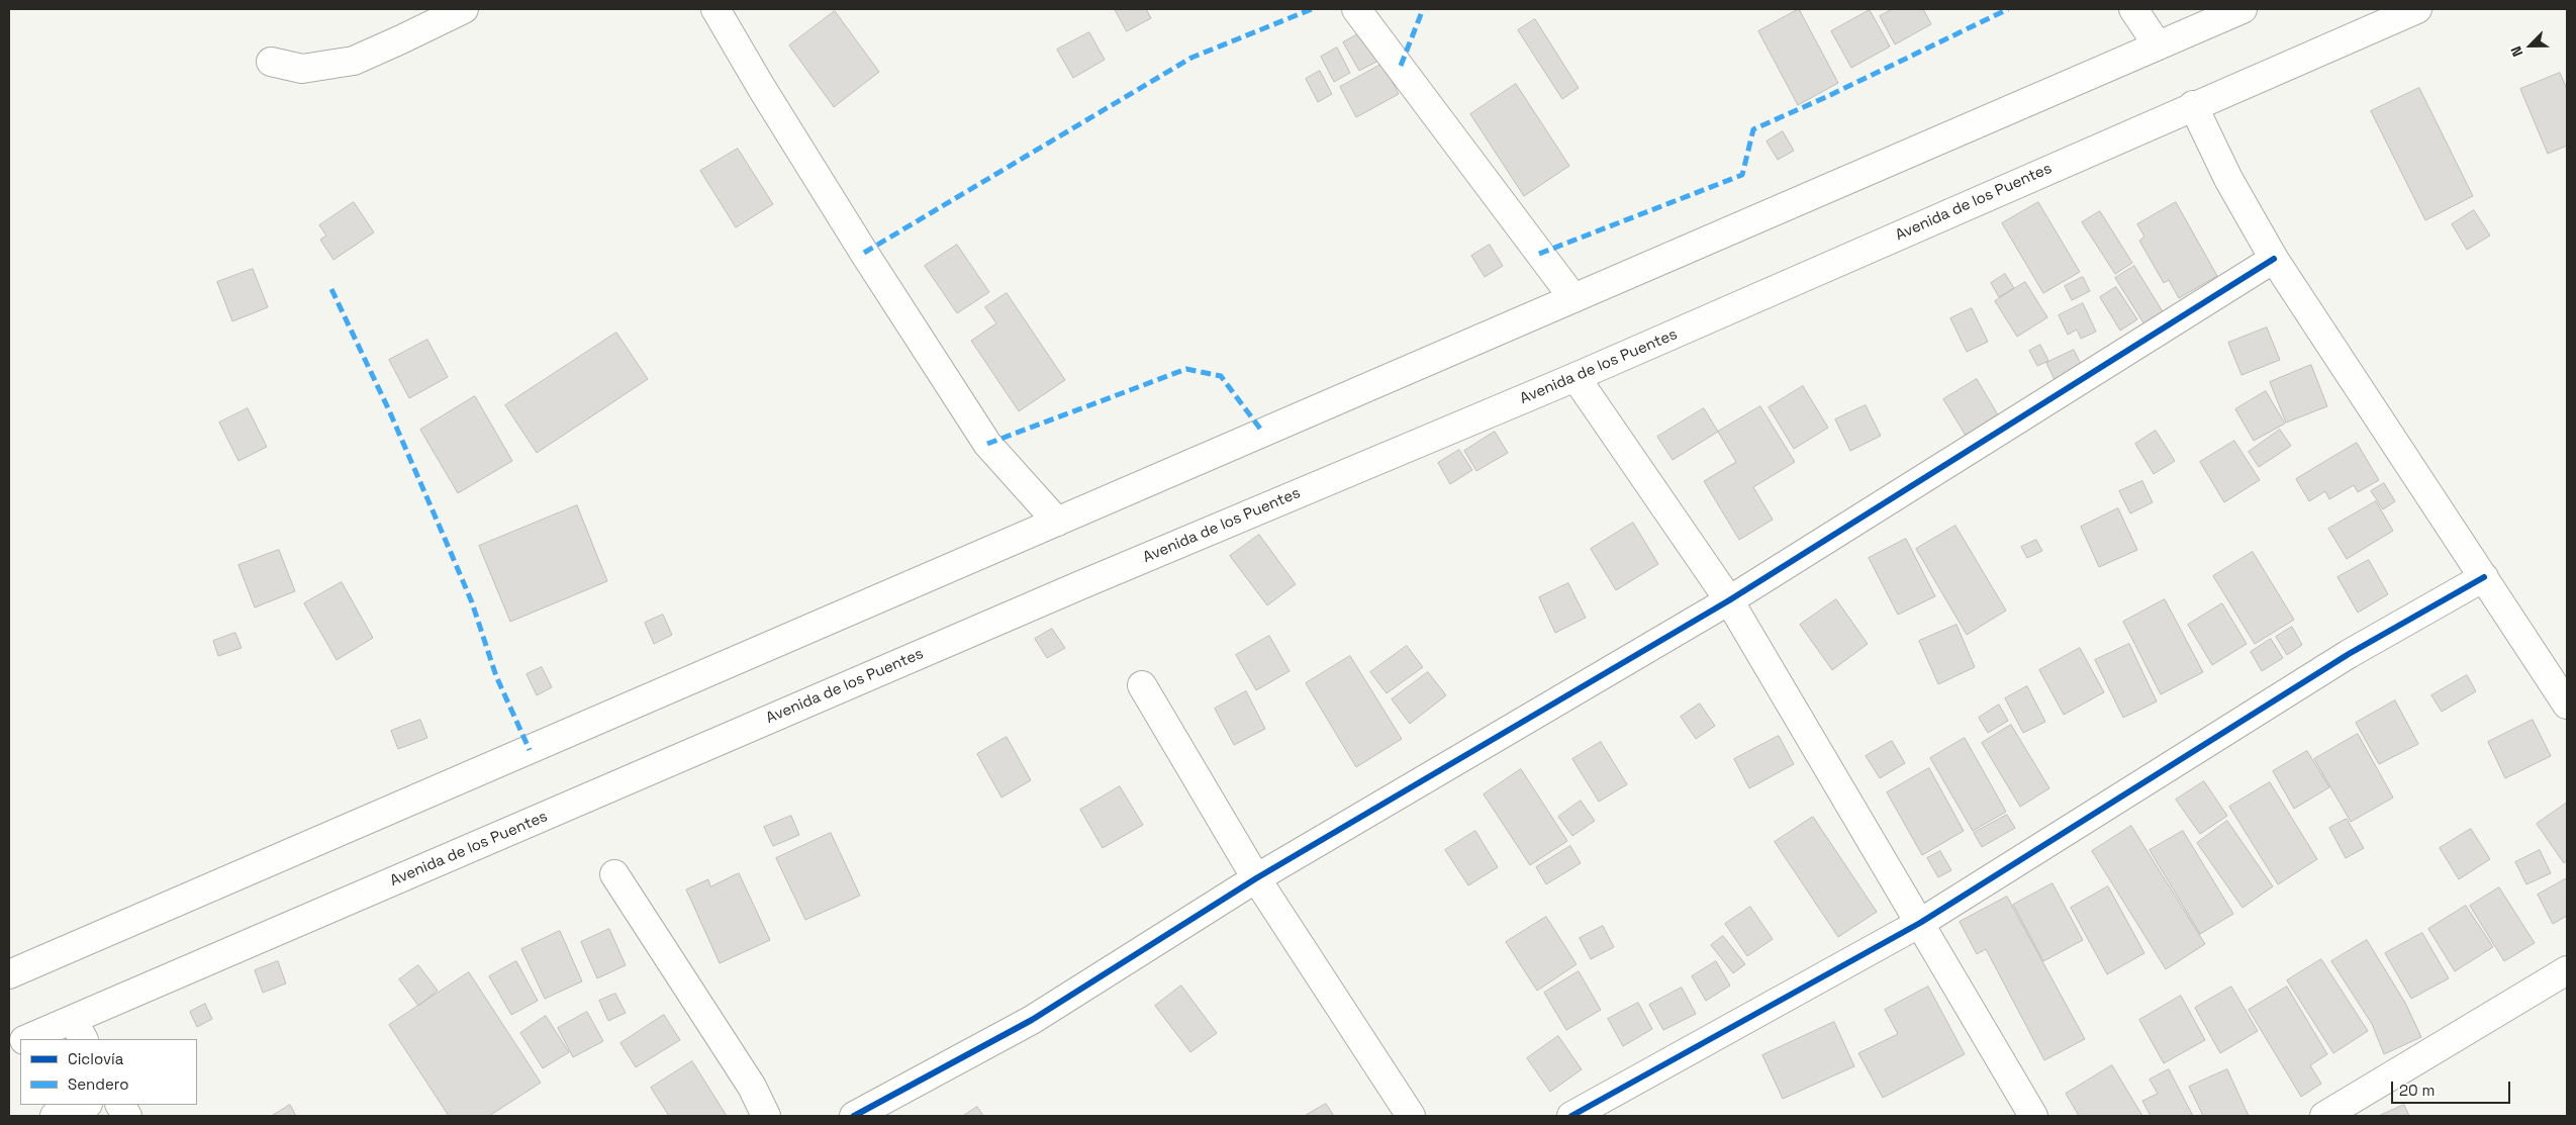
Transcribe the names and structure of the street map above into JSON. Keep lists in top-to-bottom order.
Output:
{
  "streets": {
    "street": ["Avenida de los Puentes"]
  },
  "legend": ["Ciclovía", "Sendero"],
  "scale_bar": "20 m",
  "north": "bottom left"
}
